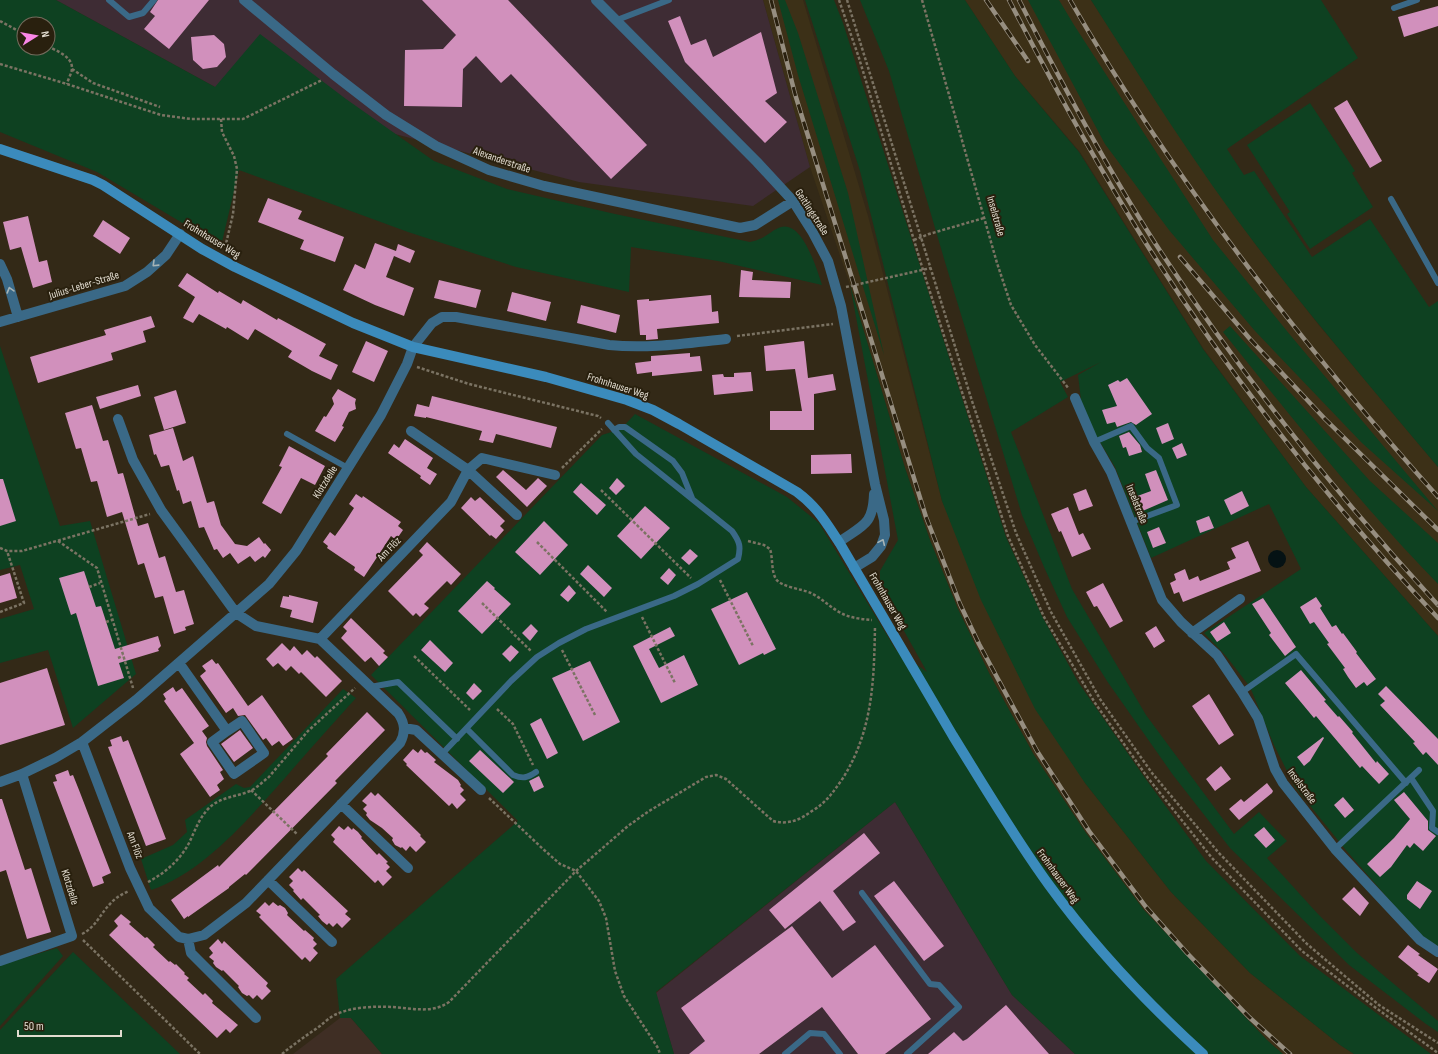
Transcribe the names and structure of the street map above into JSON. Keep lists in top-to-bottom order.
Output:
{
  "streets": {
    "main road": ["Frohnhauser Weg"],
    "street": [
      "Alexanderstraße",
      "Geitlingstraße",
      "Inselstraße",
      "Julius-Leber-Straße",
      "Klotzdelle",
      "Am Flöz"
    ]
  },
  "crossings": [
    ["Alexanderstraße", "Geitlingstraße"],
    ["Geitlingstraße", "Frohnhauser Weg"],
    ["Frohnhauser Weg", "Julius-Leber-Straße"],
    ["Frohnhauser Weg", "Klotzdelle"],
    ["Klotzdelle", "Am Flöz"]
  ],
  "one_way": ["Julius-Leber-Straße"],
  "scale_bar": "50 m",
  "north": "right"
}
